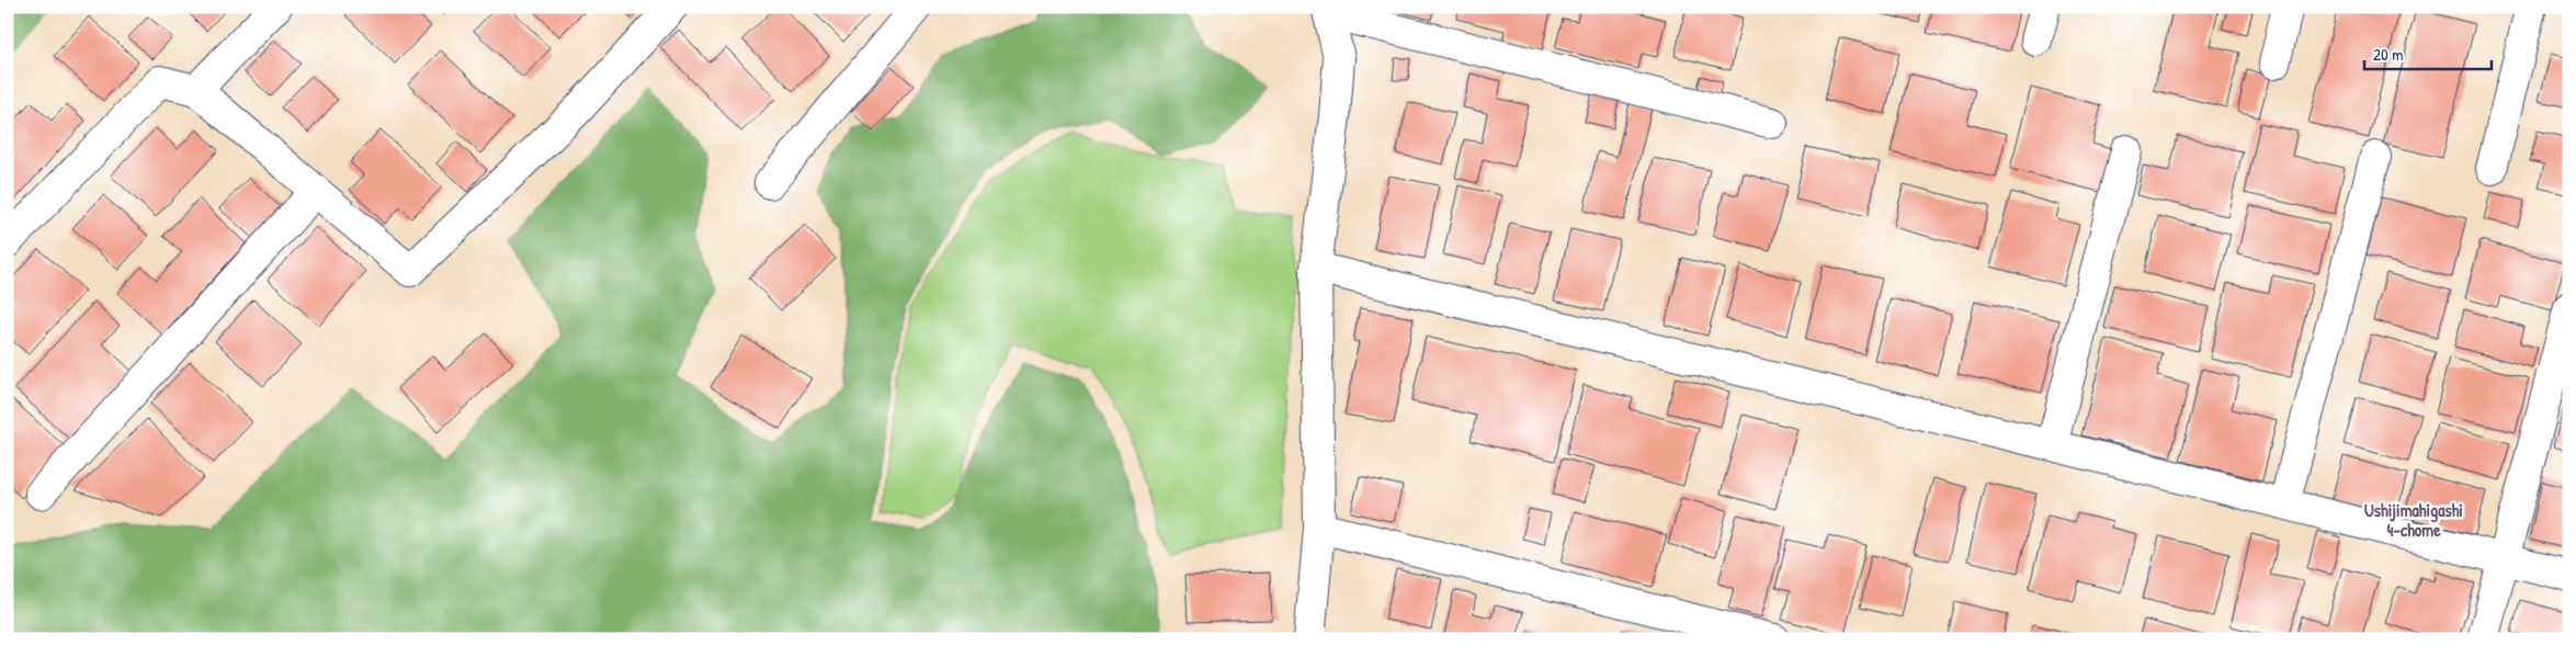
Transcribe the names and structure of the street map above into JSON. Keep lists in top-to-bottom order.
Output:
{
  "districts": ["Ushijimahigashi 4-chome"],
  "scale_bar": "20 m"
}
